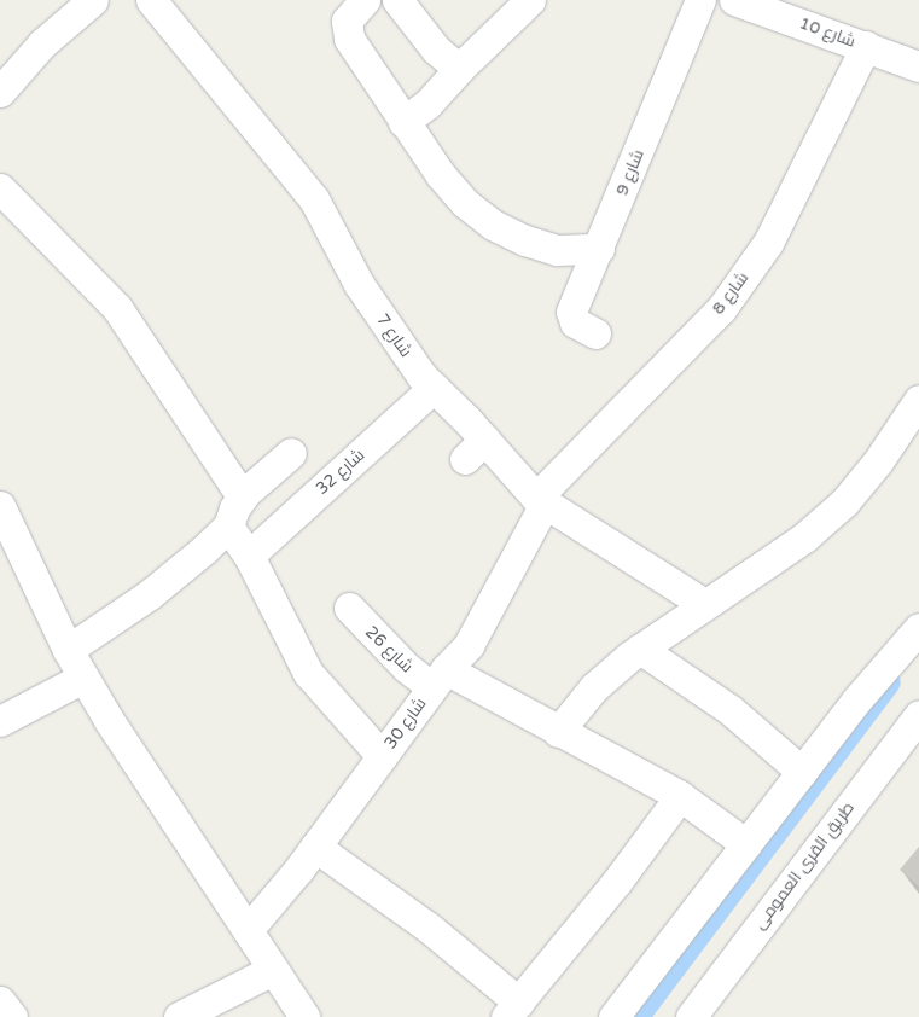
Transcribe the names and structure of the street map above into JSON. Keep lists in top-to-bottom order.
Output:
{
  "streets": {
    "street": [
      "شارع 10",
      "شارع 9",
      "شارع 8",
      "شارع 7",
      "شارع 32",
      "شارع 26",
      "شارع 30",
      "طريق القرى العمومى"
    ]
  },
  "crossings": [
    ["شارع 10", "شارع 8"],
    ["شارع 8", "شارع 7"],
    ["شارع 8", "شارع 30"],
    ["شارع 7", "شارع 32"],
    ["شارع 7", "شارع 30"],
    ["شارع 26", "شارع 30"]
  ]
}
